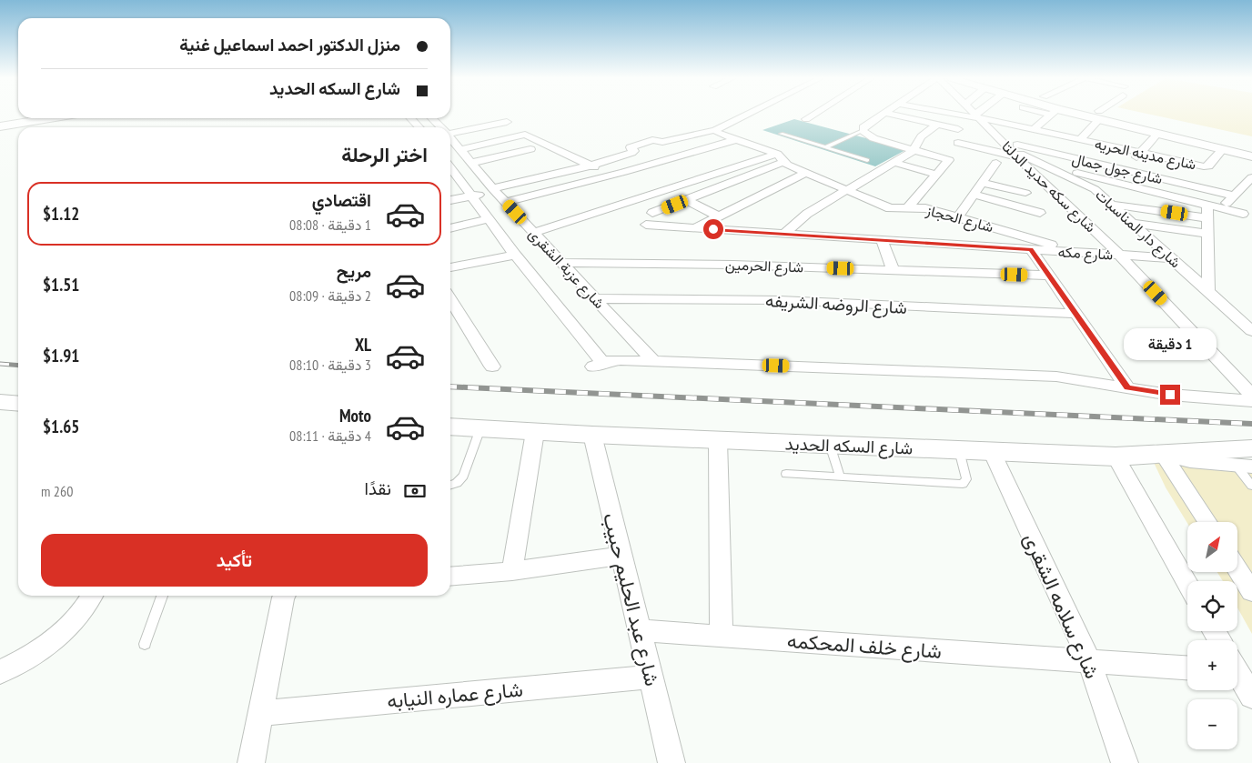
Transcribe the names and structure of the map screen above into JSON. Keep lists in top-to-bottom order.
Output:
{
  "streets": {
    "street": [
      "شارع مدينه الحريه",
      "شارع جول جمال",
      "شارع سكه حديد الدلتا",
      "شارع الحجاز",
      "شارع دار المناسبات",
      "شارع مكه",
      "شارع الحرمين",
      "شارع عزبة الشقرى",
      "شارع الروضه الشريفه",
      "شارع السكه الحديد",
      "شارع عبد الحليم حبيب",
      "شارع سلامه الشقرى",
      "شارع خلف المحكمه",
      "شارع عماره النيابه"
    ]
  },
  "crossings": [
    ["شارع مدينه الحريه", "شارع سكه حديد الدلتا"],
    ["شارع جول جمال", "شارع سكه حديد الدلتا"],
    ["شارع جول جمال", "شارع دار المناسبات"],
    ["شارع سكه حديد الدلتا", "شارع دار المناسبات"],
    ["شارع سكه حديد الدلتا", "شارع مكه"],
    ["شارع الحجاز", "شارع مكه"],
    ["شارع دار المناسبات", "شارع مكه"],
    ["شارع الحرمين", "شارع عزبة الشقرى"],
    ["شارع عزبة الشقرى", "شارع الروضه الشريفه"],
    ["شارع السكه الحديد", "شارع عبد الحليم حبيب"],
    ["شارع السكه الحديد", "شارع سلامه الشقرى"],
    ["شارع عبد الحليم حبيب", "شارع خلف المحكمه"],
    ["شارع عبد الحليم حبيب", "شارع عماره النيابه"],
    ["شارع سلامه الشقرى", "شارع خلف المحكمه"]
  ],
  "north": "top right",
  "page": {
    "banner": ["منزل الدكتور احمد اسماعيل غنية", "شارع السكه الحديد"],
    "heading": "اختر الرحلة",
    "list": [
      {
        "name": "اقتصادي",
        "note": "1 دقيقة · 08:08",
        "value": "$1.12"
      },
      {
        "name": "مريح",
        "note": "2 دقيقة · 08:09",
        "value": "$1.51"
      },
      {
        "name": "XL",
        "note": "3 دقيقة · 08:10",
        "value": "$1.91"
      },
      {
        "name": "Moto",
        "note": "4 دقيقة · 08:11",
        "value": "$1.65"
      }
    ],
    "bubble": "1 دقيقة",
    "pay": ["نقدًا", "260 m"],
    "map_buttons": ["+", "−"],
    "buttons": "تأكيد"
  }
}
